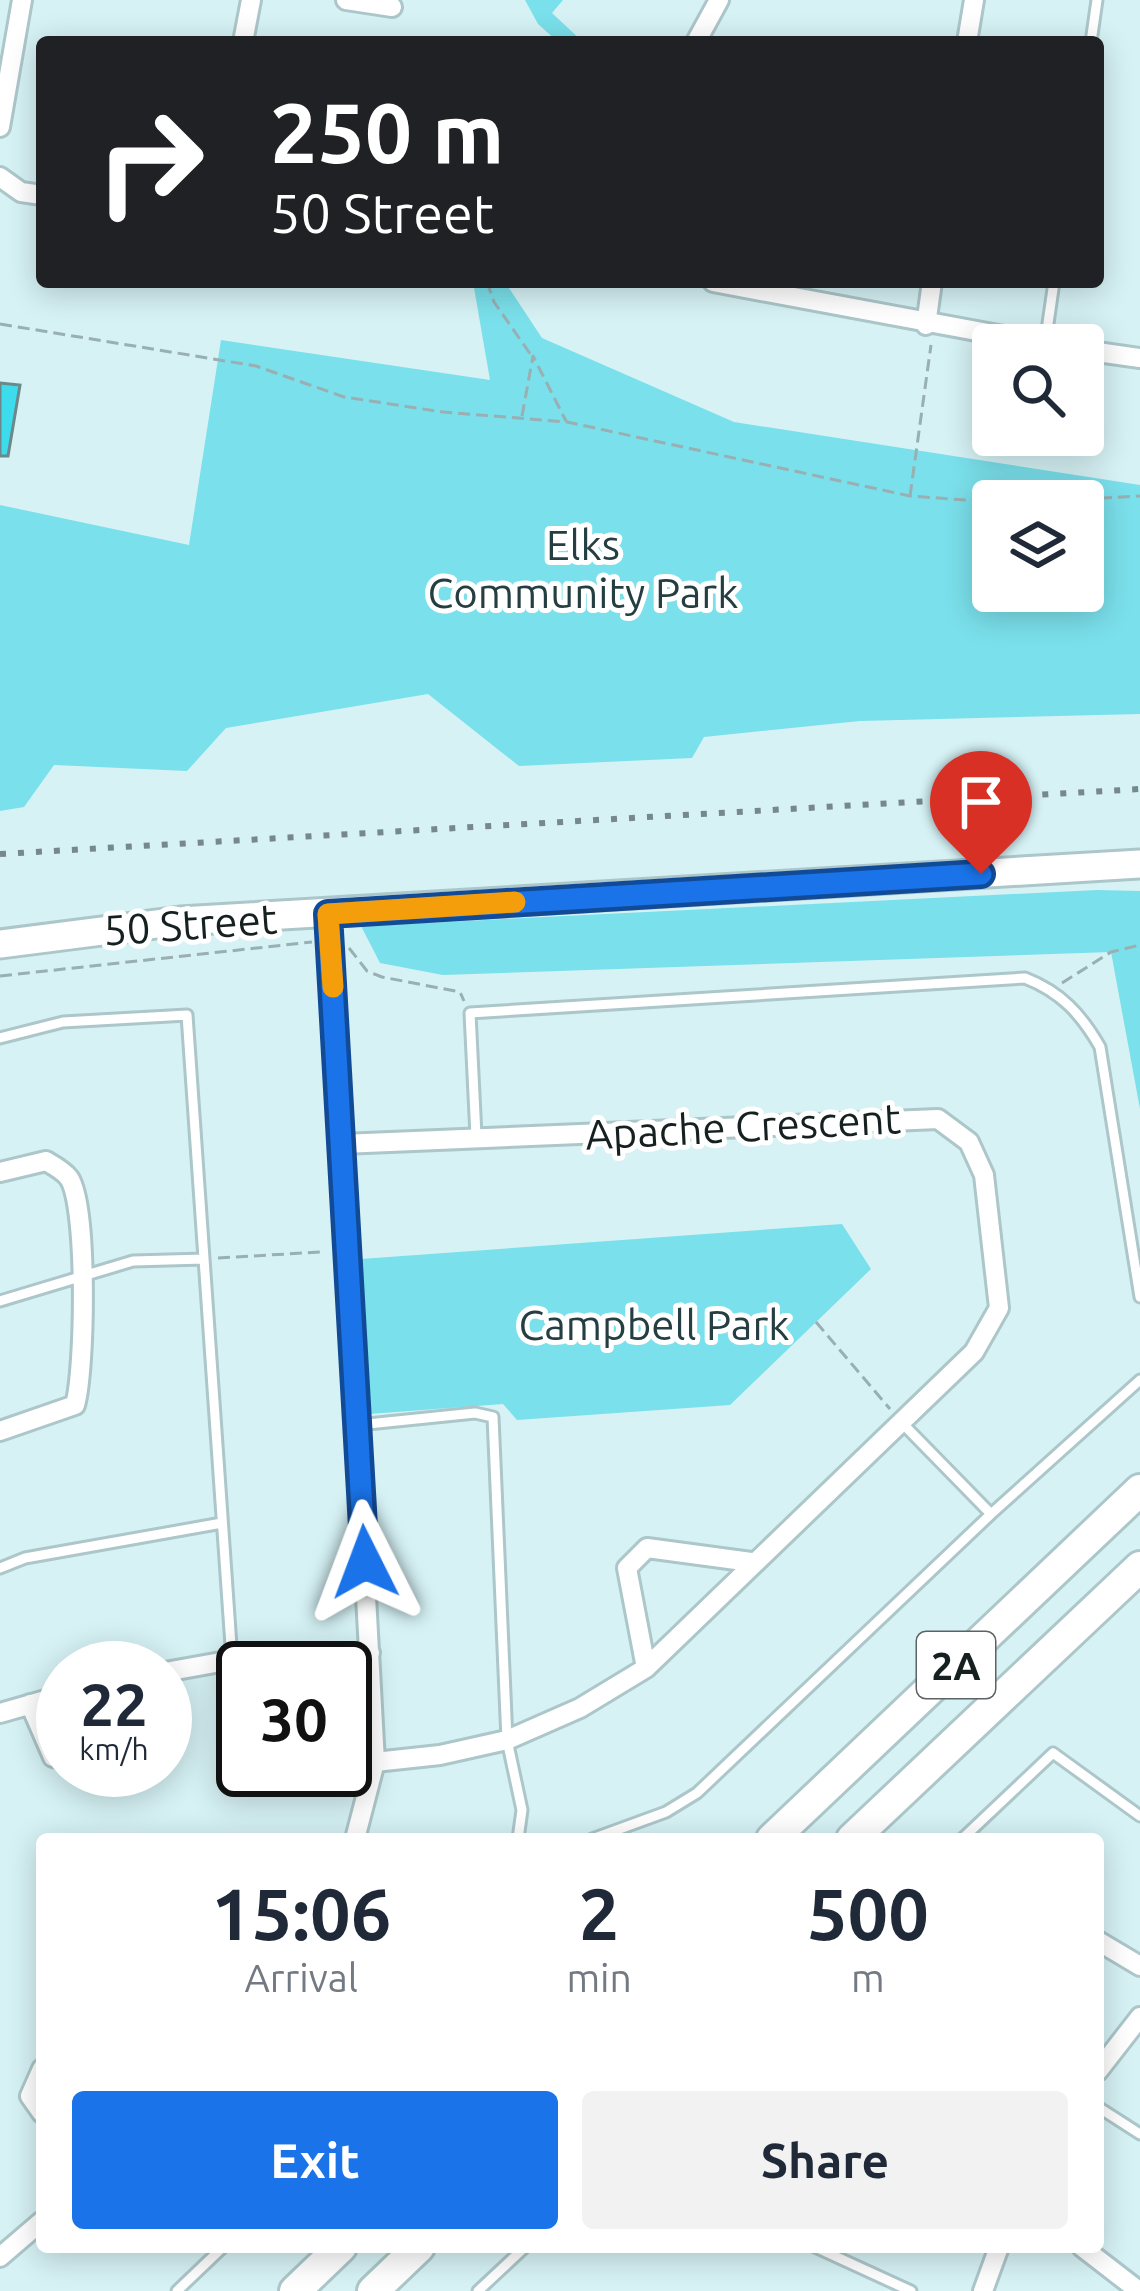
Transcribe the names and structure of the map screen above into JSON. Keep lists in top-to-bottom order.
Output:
{
  "streets": {
    "main road": ["50 Street", "2A"],
    "street": ["Apache Crescent"]
  },
  "parks": ["Elks Community Park", "Campbell Park"],
  "page": {
    "turn": ["250 m", "50 Street"],
    "speed": "22 km/h",
    "limit": "30",
    "eta": [
      "15:06",
      "Arrival",
      "2",
      "min",
      "500",
      "m"
    ],
    "buttons": ["Exit", "Share"]
  }
}
